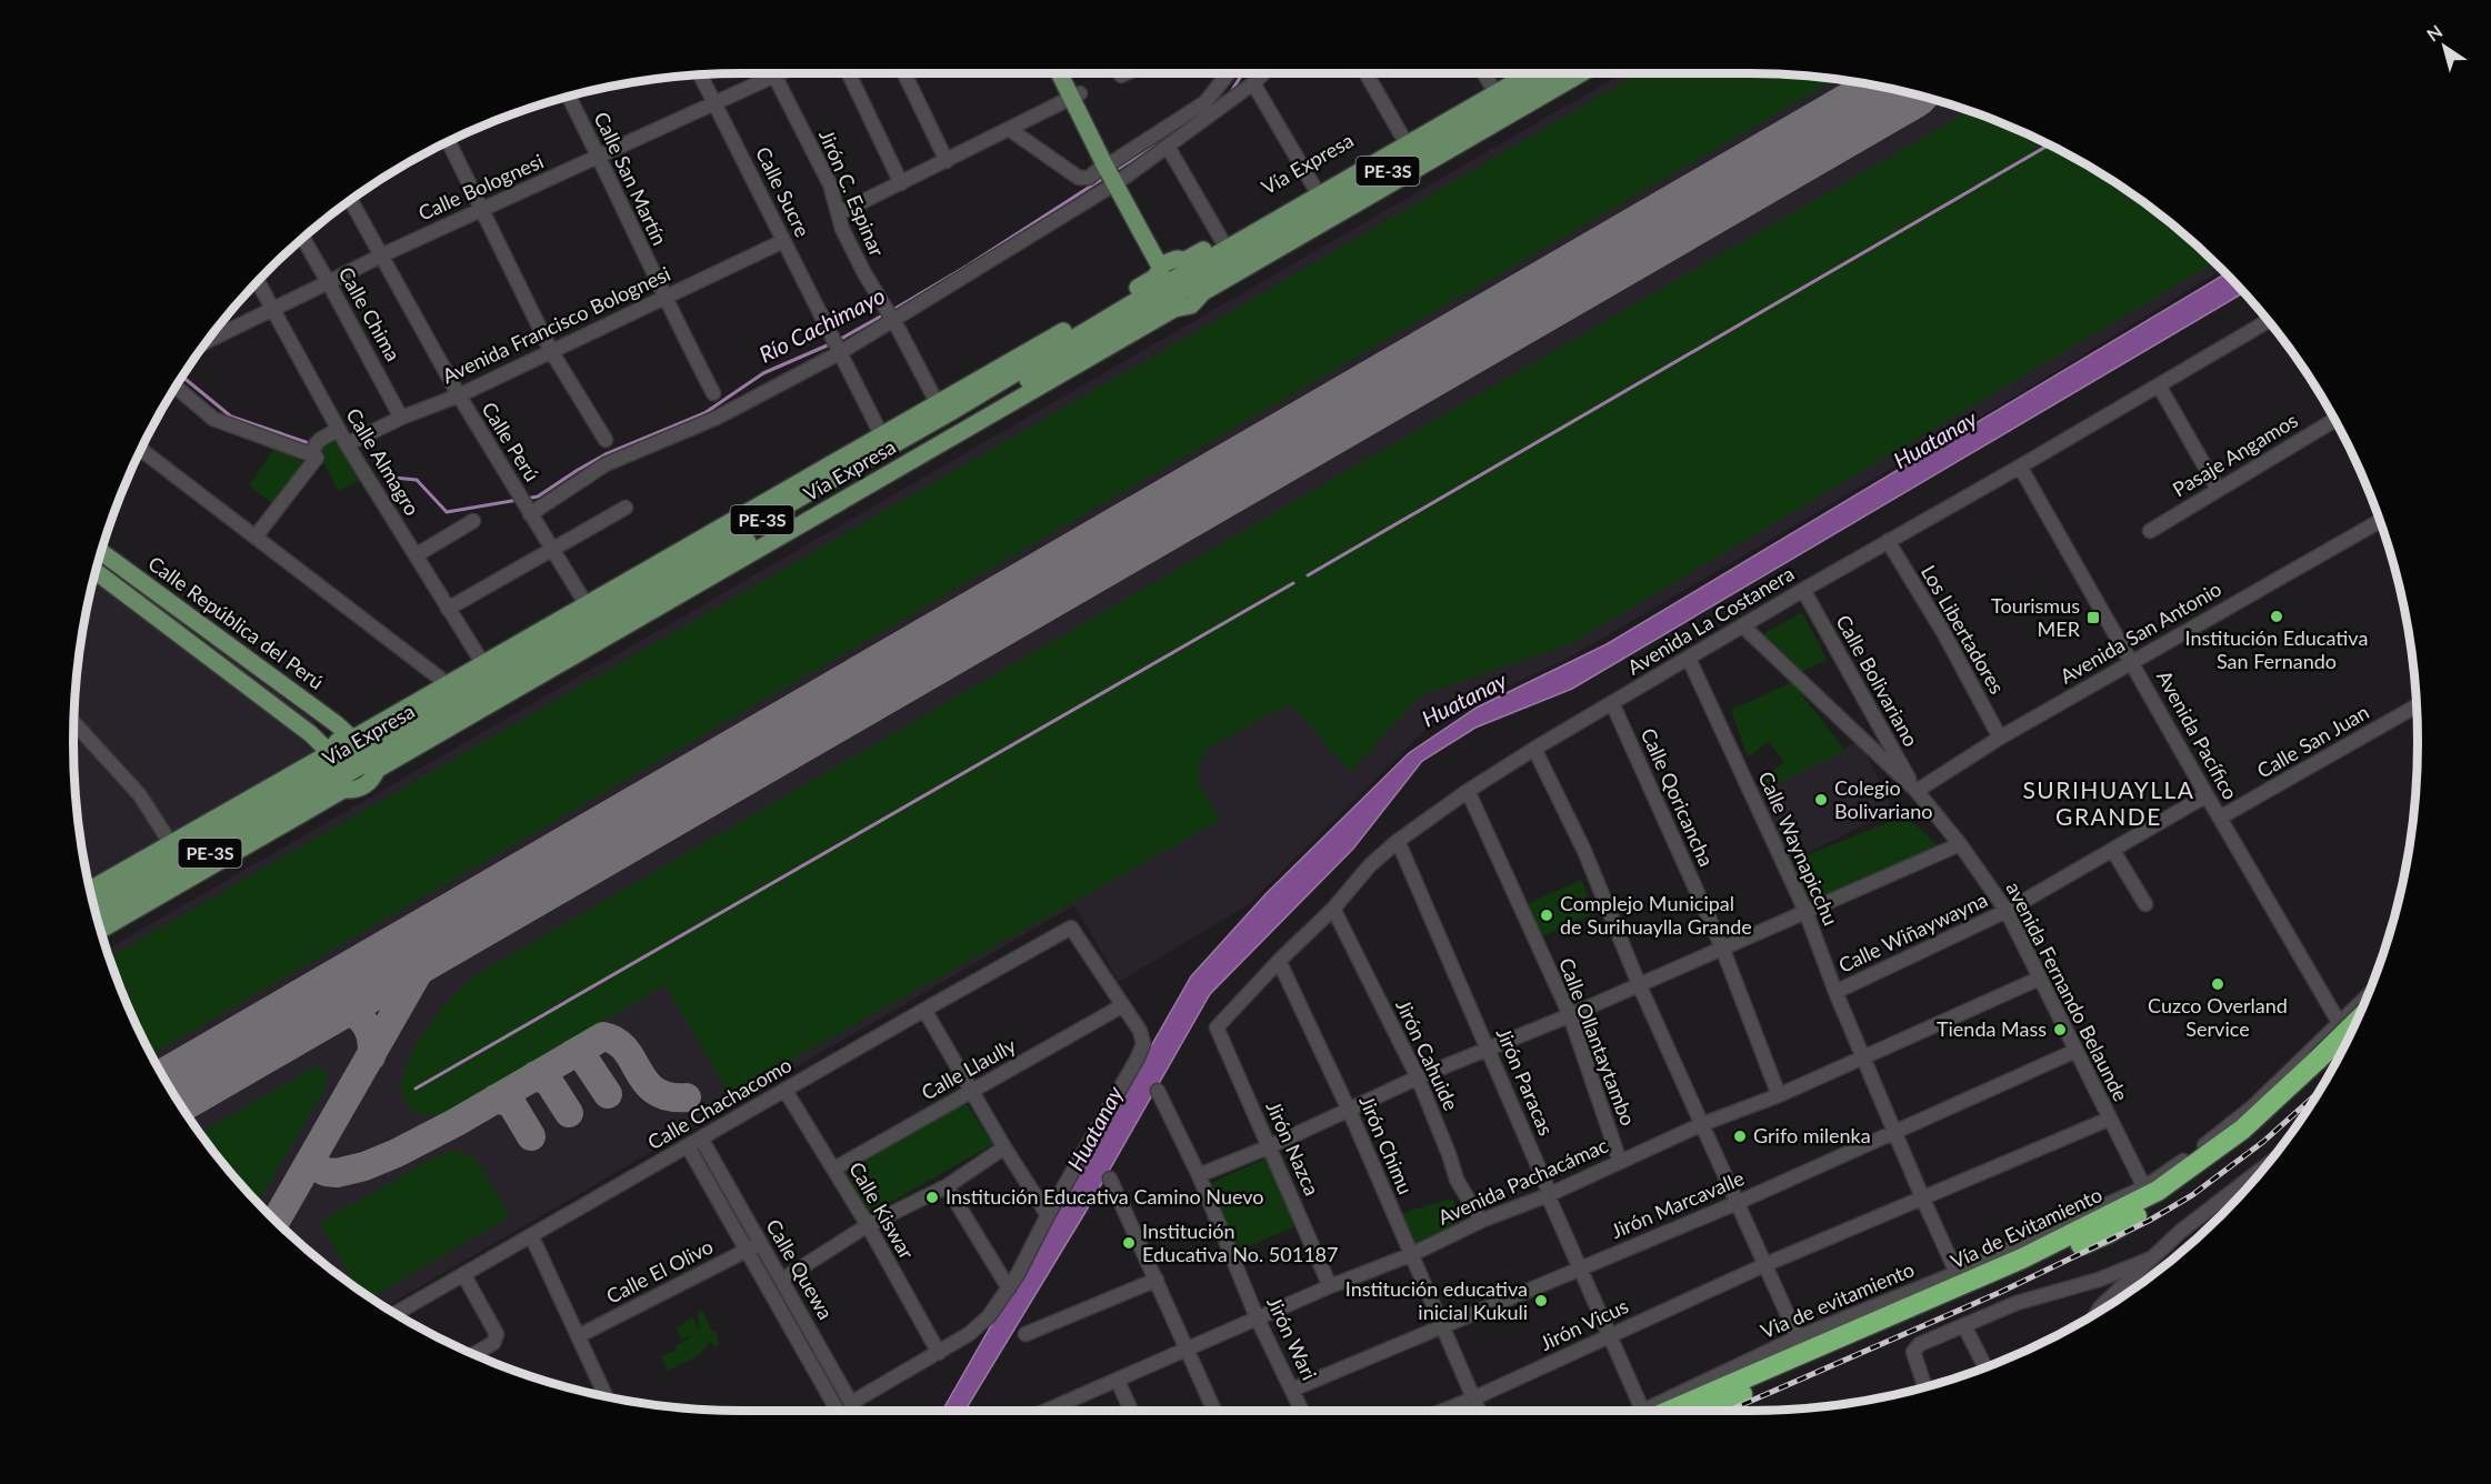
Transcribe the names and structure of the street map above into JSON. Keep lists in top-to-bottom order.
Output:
{
  "streets": {
    "highway": ["Vía de Evitamiento"],
    "main road": ["Vía Expresa", "PE-3S", "Calle República del Perú"],
    "street": [
      "Calle San Martín",
      "Calle Bolognesi",
      "Calle Sucre",
      "Jirón C. Espinar",
      "Calle Chima",
      "Avenida Francisco Bolognesi",
      "Calle Perú",
      "Pasaje Angamos",
      "Calle Almagro",
      "Avenida La Costanera",
      "Los Libertadores",
      "Avenida San Antonio",
      "Calle Bolivariano",
      "Avenida Pacífico",
      "Calle San Juan",
      "Calle Qoricancha",
      "Calle Waynapicchu",
      "Calle Wiñaywayna",
      "avenida Fernando Belaunde",
      "Calle Ollantaytambo",
      "Jirón Cahuide",
      "Calle Llaully",
      "Jirón Paracas",
      "Calle Chachacomo",
      "Jirón Chimu",
      "Jirón Nazca",
      "Avenida Pachacámac",
      "Jirón Marcavalle",
      "Calle Kiswar",
      "Calle Quewa",
      "Calle El Olivo",
      "Via de evitamiento",
      "Jirón Vicus",
      "Jirón Wari"
    ]
  },
  "crossings": [
    ["Vía Expresa", "Calle Sucre"],
    ["Vía Expresa", "Jirón C. Espinar"],
    ["Vía Expresa", "Calle Perú"],
    ["Vía Expresa", "Calle Almagro"],
    ["Vía Expresa", "Calle República del Perú"],
    ["Calle San Martín", "Calle Bolognesi"],
    ["Calle San Martín", "Avenida Francisco Bolognesi"],
    ["Calle Bolognesi", "Calle Sucre"],
    ["Calle Bolognesi", "Calle Chima"],
    ["Calle Bolognesi", "Calle Perú"],
    ["Calle Bolognesi", "Calle Almagro"],
    ["Calle Sucre", "Avenida Francisco Bolognesi"],
    ["Calle Chima", "Avenida Francisco Bolognesi"],
    ["Avenida Francisco Bolognesi", "Calle Perú"],
    ["Avenida Francisco Bolognesi", "Calle Almagro"],
    ["Avenida La Costanera", "Los Libertadores"],
    ["Avenida La Costanera", "Calle Bolivariano"],
    ["Avenida La Costanera", "Avenida Pacífico"],
    ["Avenida La Costanera", "Calle Qoricancha"],
    ["Avenida La Costanera", "Calle Waynapicchu"],
    ["Avenida La Costanera", "Calle Ollantaytambo"],
    ["Avenida La Costanera", "Jirón Cahuide"],
    ["Avenida La Costanera", "Jirón Paracas"],
    ["Avenida La Costanera", "Jirón Chimu"],
    ["Avenida La Costanera", "Jirón Nazca"],
    ["Los Libertadores", "Avenida San Antonio"],
    ["Avenida San Antonio", "Calle Bolivariano"],
    ["Avenida San Antonio", "Avenida Pacífico"],
    ["Avenida San Antonio", "avenida Fernando Belaunde"],
    ["Calle Bolivariano", "avenida Fernando Belaunde"],
    ["Avenida Pacífico", "Calle San Juan"],
    ["Avenida Pacífico", "Via de evitamiento"],
    ["Calle Qoricancha", "Avenida Pachacámac"],
    ["Calle Waynapicchu", "Calle Wiñaywayna"],
    ["Calle Waynapicchu", "Avenida Pachacámac"],
    ["Calle Wiñaywayna", "avenida Fernando Belaunde"],
    ["avenida Fernando Belaunde", "Avenida Pachacámac"],
    ["avenida Fernando Belaunde", "Jirón Marcavalle"],
    ["avenida Fernando Belaunde", "Via de evitamiento"],
    ["avenida Fernando Belaunde", "Jirón Vicus"],
    ["Calle Ollantaytambo", "Avenida Pachacámac"],
    ["Jirón Cahuide", "Avenida Pachacámac"],
    ["Calle Llaully", "Calle Chachacomo"],
    ["Calle Llaully", "Calle Kiswar"],
    ["Jirón Paracas", "Avenida Pachacámac"],
    ["Jirón Paracas", "Jirón Marcavalle"],
    ["Jirón Paracas", "Jirón Vicus"],
    ["Calle Chachacomo", "Calle Kiswar"],
    ["Calle Chachacomo", "Calle Quewa"],
    ["Jirón Chimu", "Avenida Pachacámac"],
    ["Jirón Chimu", "Jirón Marcavalle"],
    ["Jirón Chimu", "Jirón Vicus"],
    ["Jirón Nazca", "Avenida Pachacámac"],
    ["Avenida Pachacámac", "Jirón Wari"],
    ["Jirón Marcavalle", "Jirón Wari"],
    ["Calle Quewa", "Calle El Olivo"]
  ],
  "districts": ["SURIHUAYLLA GRANDE"],
  "water": ["Río Cachimayo", "Huatanay"],
  "places": {
    "other": [
      "Institución Educativa San Fernando",
      "Colegio Bolivariano",
      "Complejo Municipal de Surihuaylla Grande",
      "Cuzco Overland Service",
      "Tienda Mass",
      "Grifo milenka",
      "Institución Educativa Camino Nuevo",
      "Institución Educativa No. 501187",
      "Institución educativa inicial Kukuli"
    ],
    "transit": ["Tourismus MER"]
  },
  "north": "top left"
}
